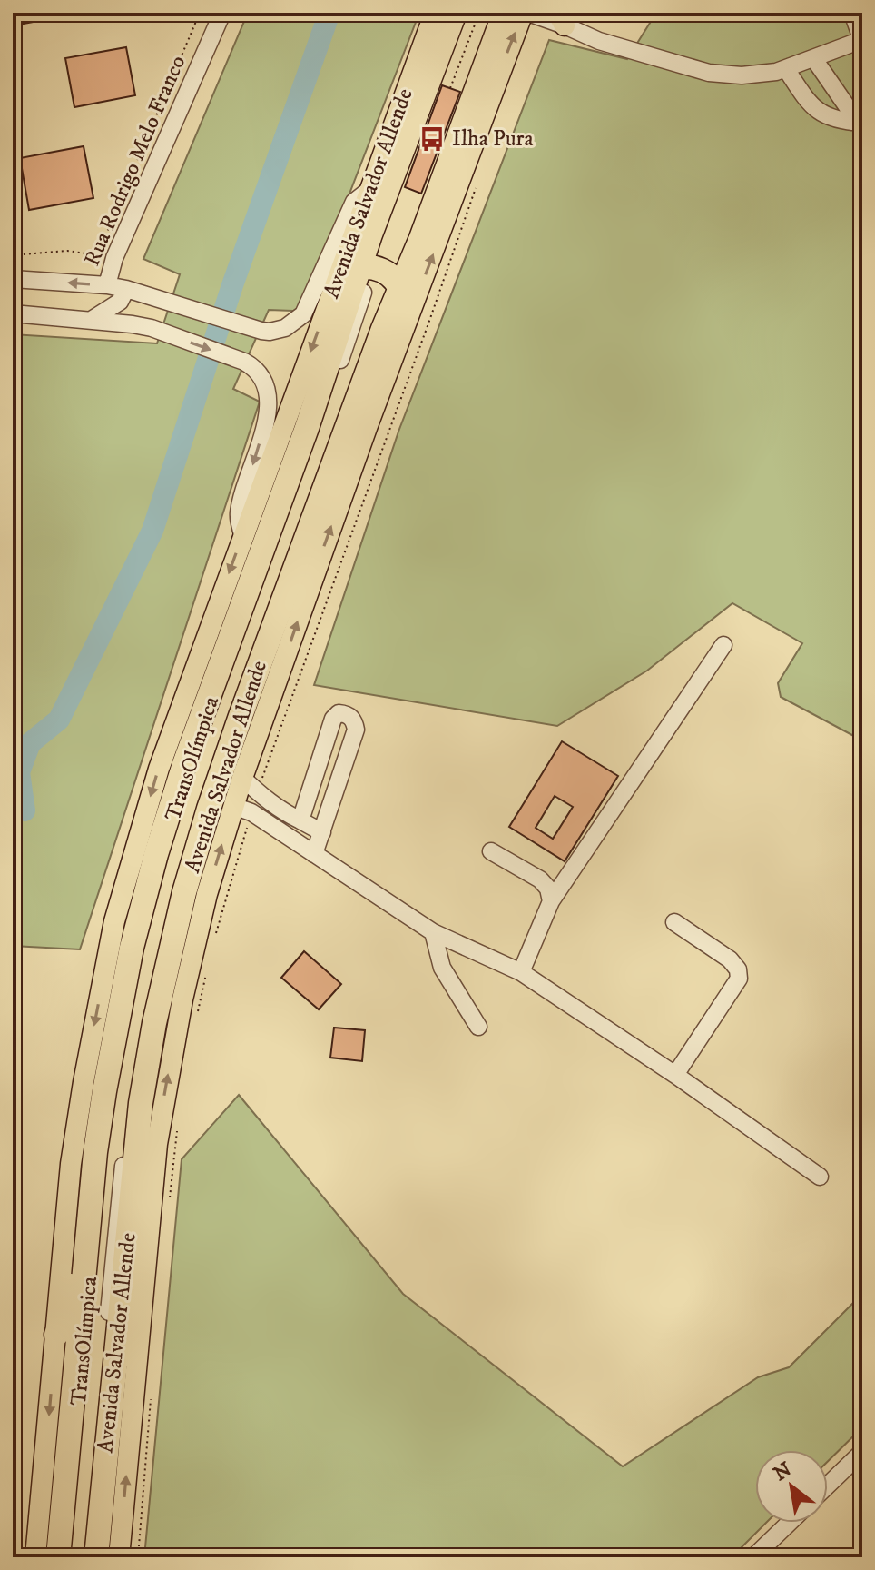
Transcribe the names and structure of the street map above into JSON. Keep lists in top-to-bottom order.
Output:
{
  "streets": {
    "highway": ["Avenida Salvador Allende"],
    "street": ["Rua Rodrigo Melo Franco", "TransOlímpica"]
  },
  "crossings": [
    ["Avenida Salvador Allende", "TransOlímpica"]
  ],
  "places": {
    "bus stop": ["Ilha Pura"]
  },
  "north": "top left"
}
